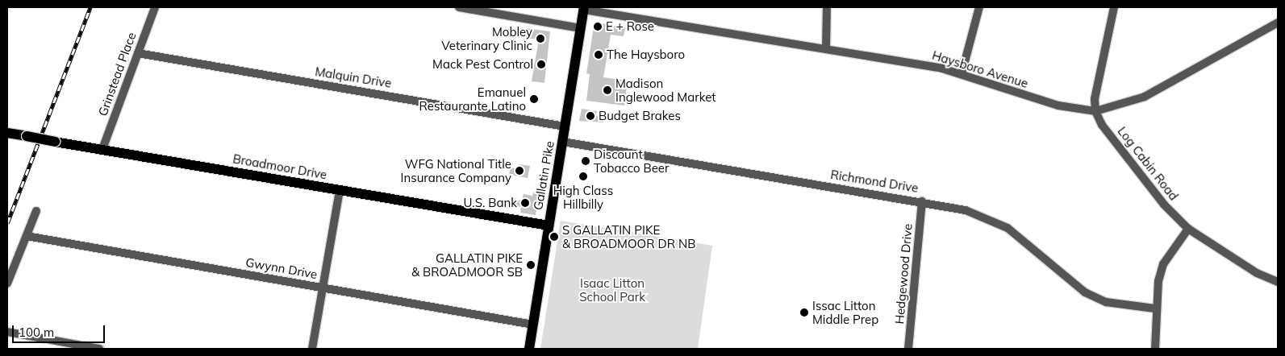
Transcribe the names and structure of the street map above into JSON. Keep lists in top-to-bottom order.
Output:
{
  "streets": {
    "main road": ["Broadmoor Drive", "Gallatin Pike"],
    "street": [
      "Haysboro Avenue",
      "Grinstead Place",
      "Malquin Drive",
      "Log Cabin Road",
      "Richmond Drive",
      "Gwynn Drive",
      "Hedgewood Drive"
    ]
  },
  "crossings": [
    ["Haysboro Avenue", "Log Cabin Road"],
    ["Haysboro Avenue", "Gallatin Pike"],
    ["Grinstead Place", "Malquin Drive"],
    ["Grinstead Place", "Broadmoor Drive"],
    ["Malquin Drive", "Gallatin Pike"],
    ["Broadmoor Drive", "Gallatin Pike"],
    ["Gallatin Pike", "Richmond Drive"],
    ["Gallatin Pike", "Gwynn Drive"],
    ["Richmond Drive", "Hedgewood Drive"]
  ],
  "parks": ["Isaac Litton School Park"],
  "places": [
    "E + Rose",
    "Mobley Veterinary Clinic",
    "The Haysboro",
    "Mack Pest Control",
    "Madison Inglewood Market",
    "Emanuel Restaurante Latino",
    "Budget Brakes",
    "Discount Tobacco Beer",
    "WFG National Title Insurance Company",
    "High Class Hillbilly",
    "U.S. Bank",
    "S GALLATIN PIKE & BROADMOOR DR NB",
    "GALLATIN PIKE & BROADMOOR SB",
    "Issac Litton Middle Prep"
  ],
  "scale_bar": "100 m"
}
